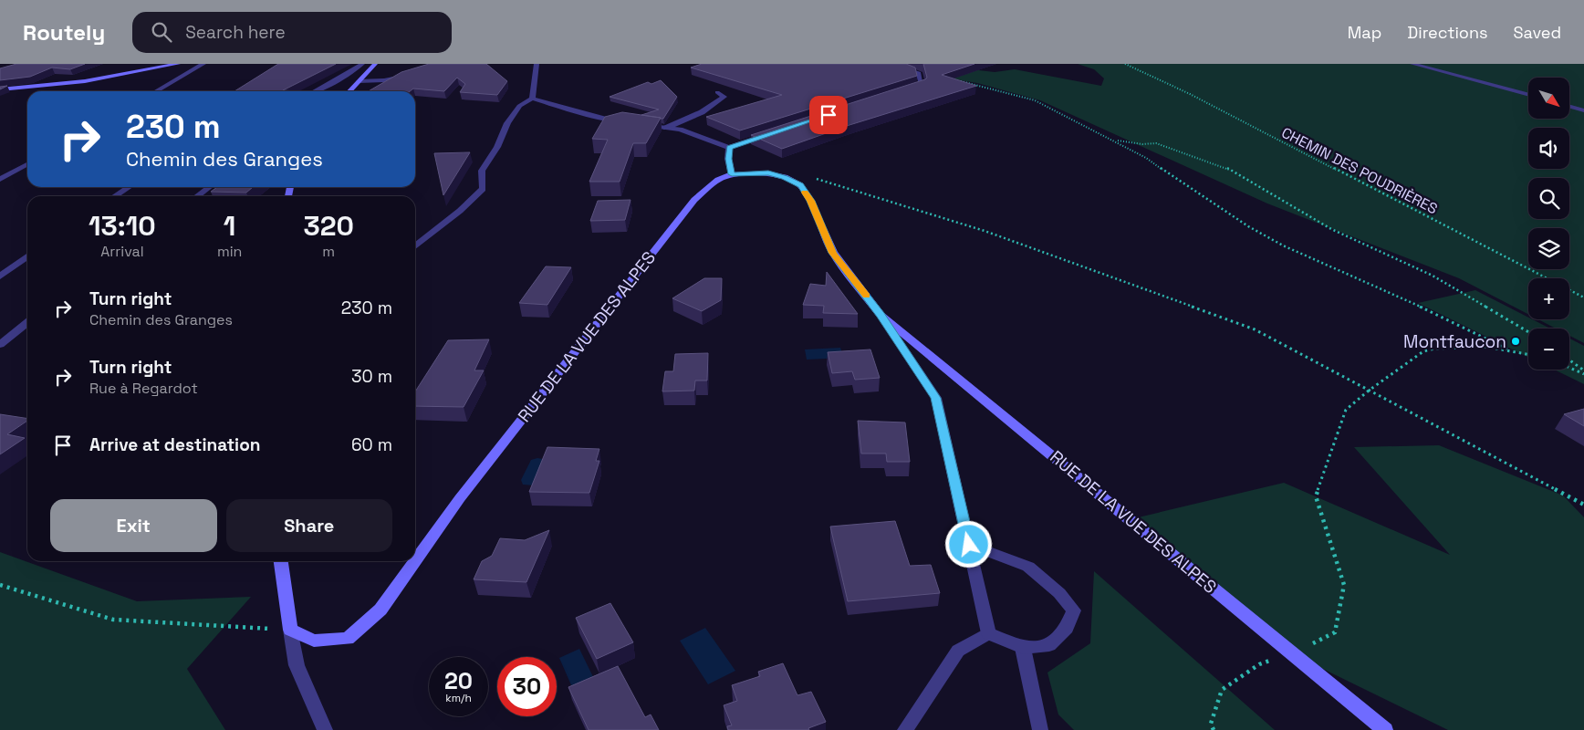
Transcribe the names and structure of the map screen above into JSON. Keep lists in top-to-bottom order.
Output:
{
  "streets": {
    "street": ["RUE DE LA VUE DES ALPES"],
    "path": ["CHEMIN DES POUDRIÈRES"]
  },
  "places": ["Montfaucon"],
  "north": "bottom right",
  "page": {
    "header": "Routely",
    "search": "Search here",
    "nav": ["Map", "Directions", "Saved"],
    "map_buttons": ["+", "−"],
    "turn": ["230 m", "Chemin des Granges"],
    "eta": [
      "13:10",
      "Arrival",
      "1",
      "min",
      "320",
      "m"
    ],
    "list": [
      {
        "name": "Turn right",
        "note": "Chemin des Granges",
        "value": "230 m"
      },
      {
        "name": "Turn right",
        "note": "Rue à Regardot",
        "value": "30 m"
      },
      {
        "name": "Arrive at destination",
        "value": "60 m"
      }
    ],
    "buttons": ["Exit", "Share"],
    "speed": "20 km/h",
    "limit": "30"
  }
}
